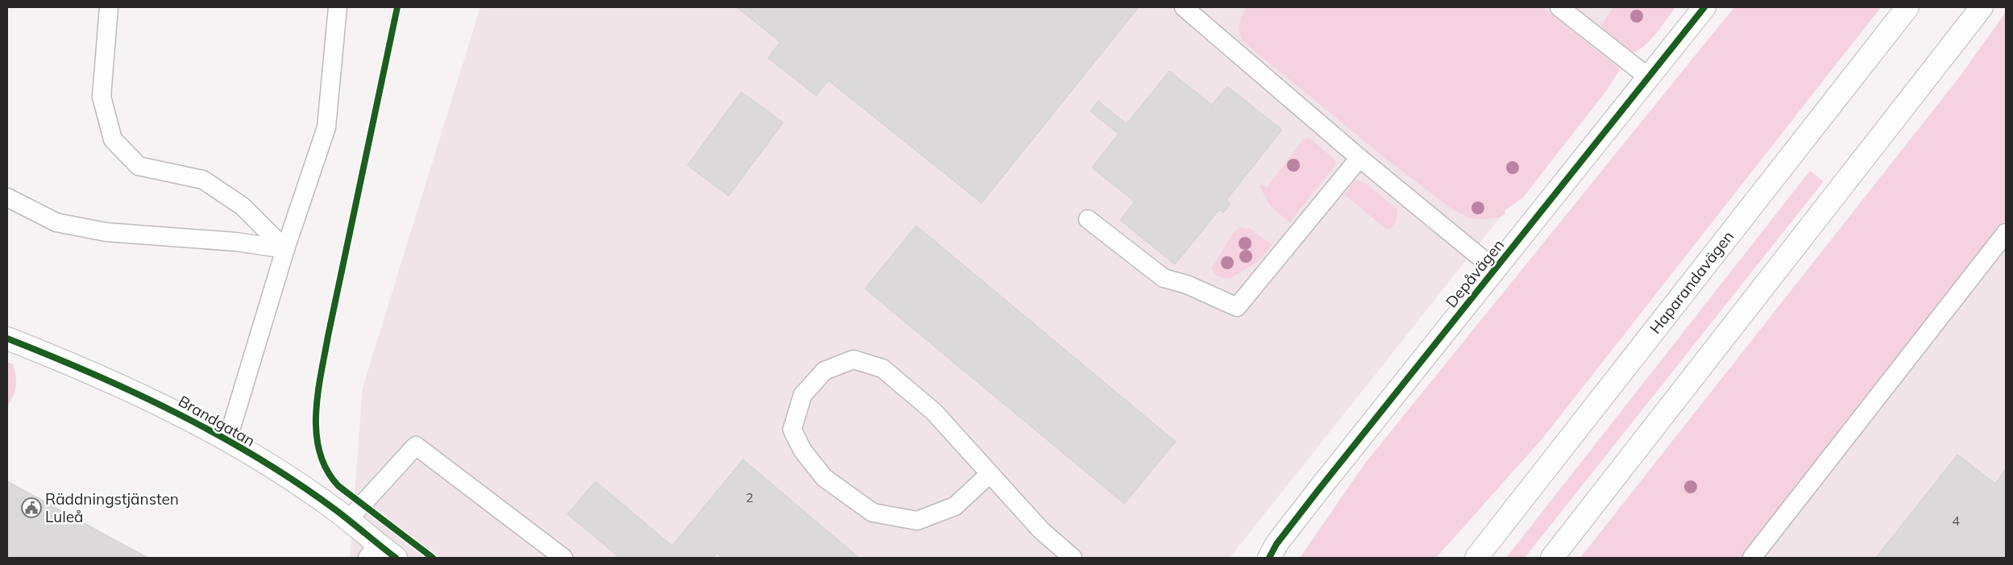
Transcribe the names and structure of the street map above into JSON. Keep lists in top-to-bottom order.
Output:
{
  "streets": {
    "main road": ["Depåvägen", "Haparandavägen", "Brandgatan"]
  },
  "places": {
    "public building": ["Räddningstjänsten Luleå"]
  },
  "house_numbers": ["2", "4"]
}
